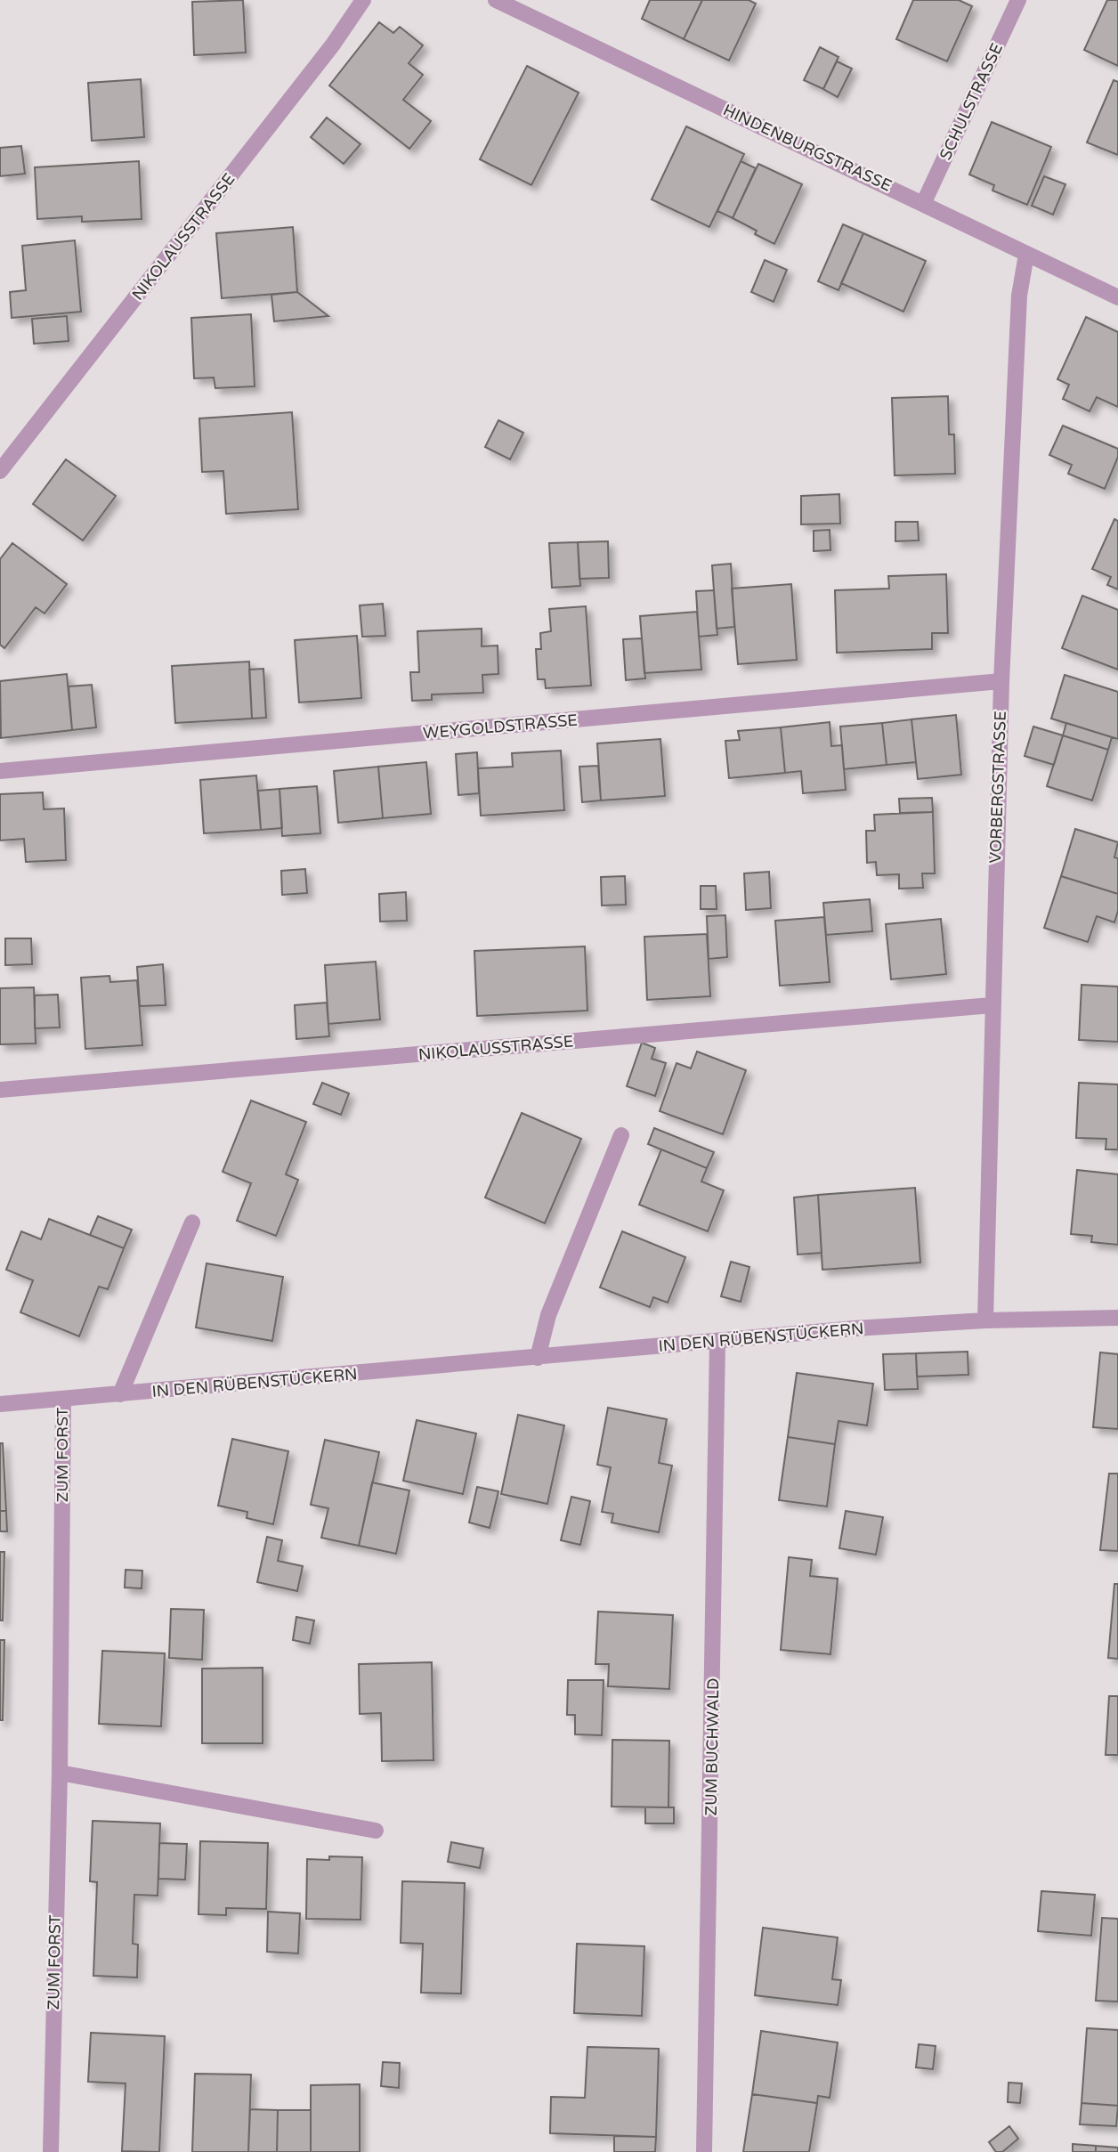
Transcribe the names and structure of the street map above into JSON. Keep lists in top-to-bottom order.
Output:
{
  "streets": {
    "street": [
      "SCHULSTRASSE",
      "HINDENBURGSTRASSE",
      "NIKOLAUSSTRASSE",
      "WEYGOLDSTRASSE",
      "VORBERGSTRASSE",
      "IN DEN RÜBENSTÜCKERN",
      "ZUM FORST",
      "ZUM BUCHWALD"
    ]
  },
  "crossings": [
    ["SCHULSTRASSE", "HINDENBURGSTRASSE"],
    ["HINDENBURGSTRASSE", "VORBERGSTRASSE"],
    ["NIKOLAUSSTRASSE", "VORBERGSTRASSE"],
    ["WEYGOLDSTRASSE", "VORBERGSTRASSE"],
    ["VORBERGSTRASSE", "IN DEN RÜBENSTÜCKERN"],
    ["IN DEN RÜBENSTÜCKERN", "ZUM FORST"],
    ["IN DEN RÜBENSTÜCKERN", "ZUM BUCHWALD"]
  ]
}
